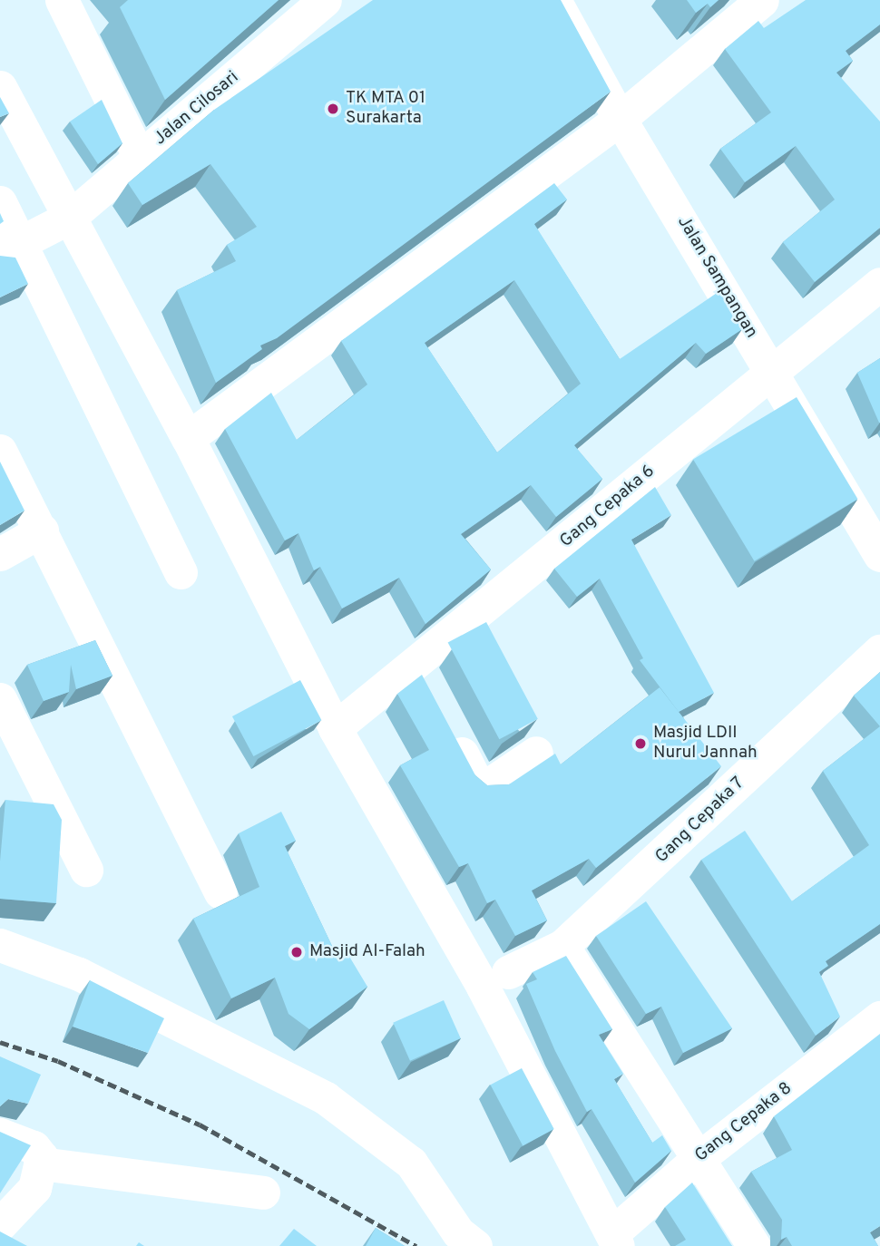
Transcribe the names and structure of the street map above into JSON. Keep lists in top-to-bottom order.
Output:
{
  "streets": {
    "street": [
      "Jalan Cilosari",
      "Jalan Sampangan",
      "Gang Cepaka 6",
      "Gang Cepaka 7",
      "Gang Cepaka 8"
    ]
  },
  "crossings": [
    ["Jalan Sampangan", "Gang Cepaka 6"]
  ],
  "places": ["TK MTA 01 Surakarta", "Masjid LDII Nurul Jannah", "Masjid Al-Falah"]
}
